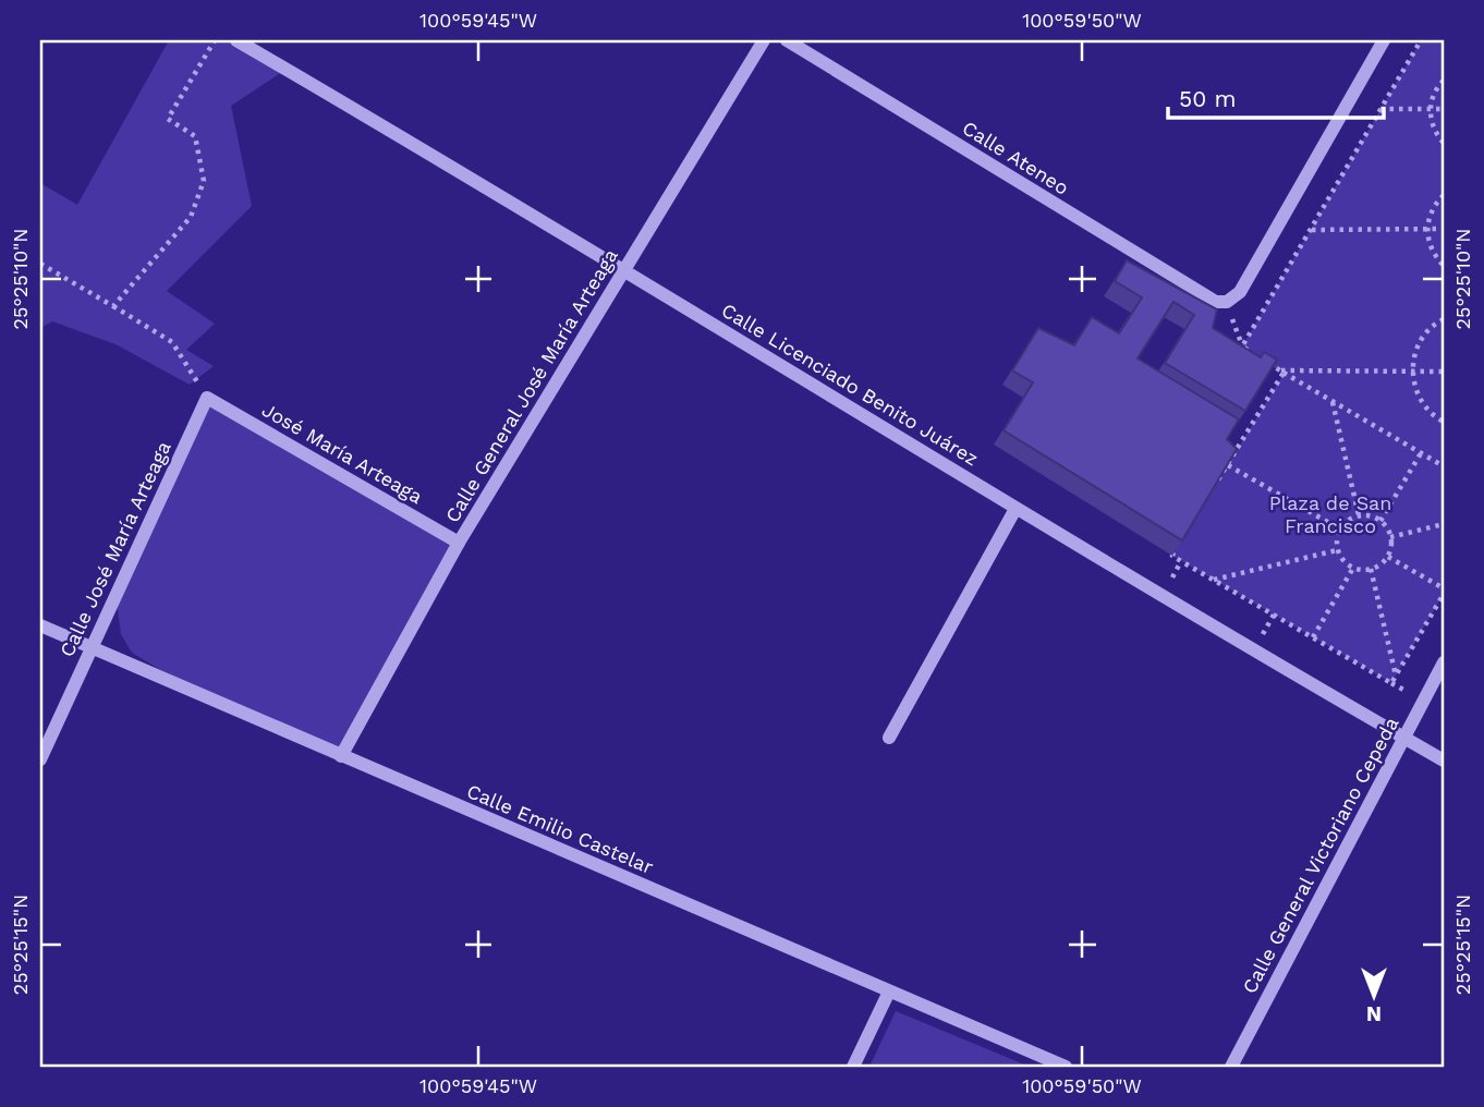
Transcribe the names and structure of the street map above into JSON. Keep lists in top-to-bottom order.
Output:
{
  "streets": {
    "street": [
      "Calle Ateneo",
      "Calle Licenciado Benito Juárez",
      "Calle General José María Arteaga",
      "José María Arteaga",
      "Calle José María Arteaga",
      "Calle Emilio Castelar",
      "Calle General Victoriano Cepeda"
    ]
  },
  "crossings": [
    ["Calle Licenciado Benito Juárez", "Calle General José María Arteaga"],
    ["Calle Licenciado Benito Juárez", "Calle General Victoriano Cepeda"],
    ["Calle General José María Arteaga", "José María Arteaga"],
    ["Calle General José María Arteaga", "Calle Emilio Castelar"],
    ["José María Arteaga", "Calle José María Arteaga"],
    ["Calle José María Arteaga", "Calle Emilio Castelar"]
  ],
  "parks": ["Plaza de San Francisco"],
  "scale_bar": "50 m",
  "north": "bottom",
  "coordinates": [
    "100°59'45\"W",
    "100°59'50\"W",
    "25°25'10\"N",
    "25°25'15\"N"
  ]
}
